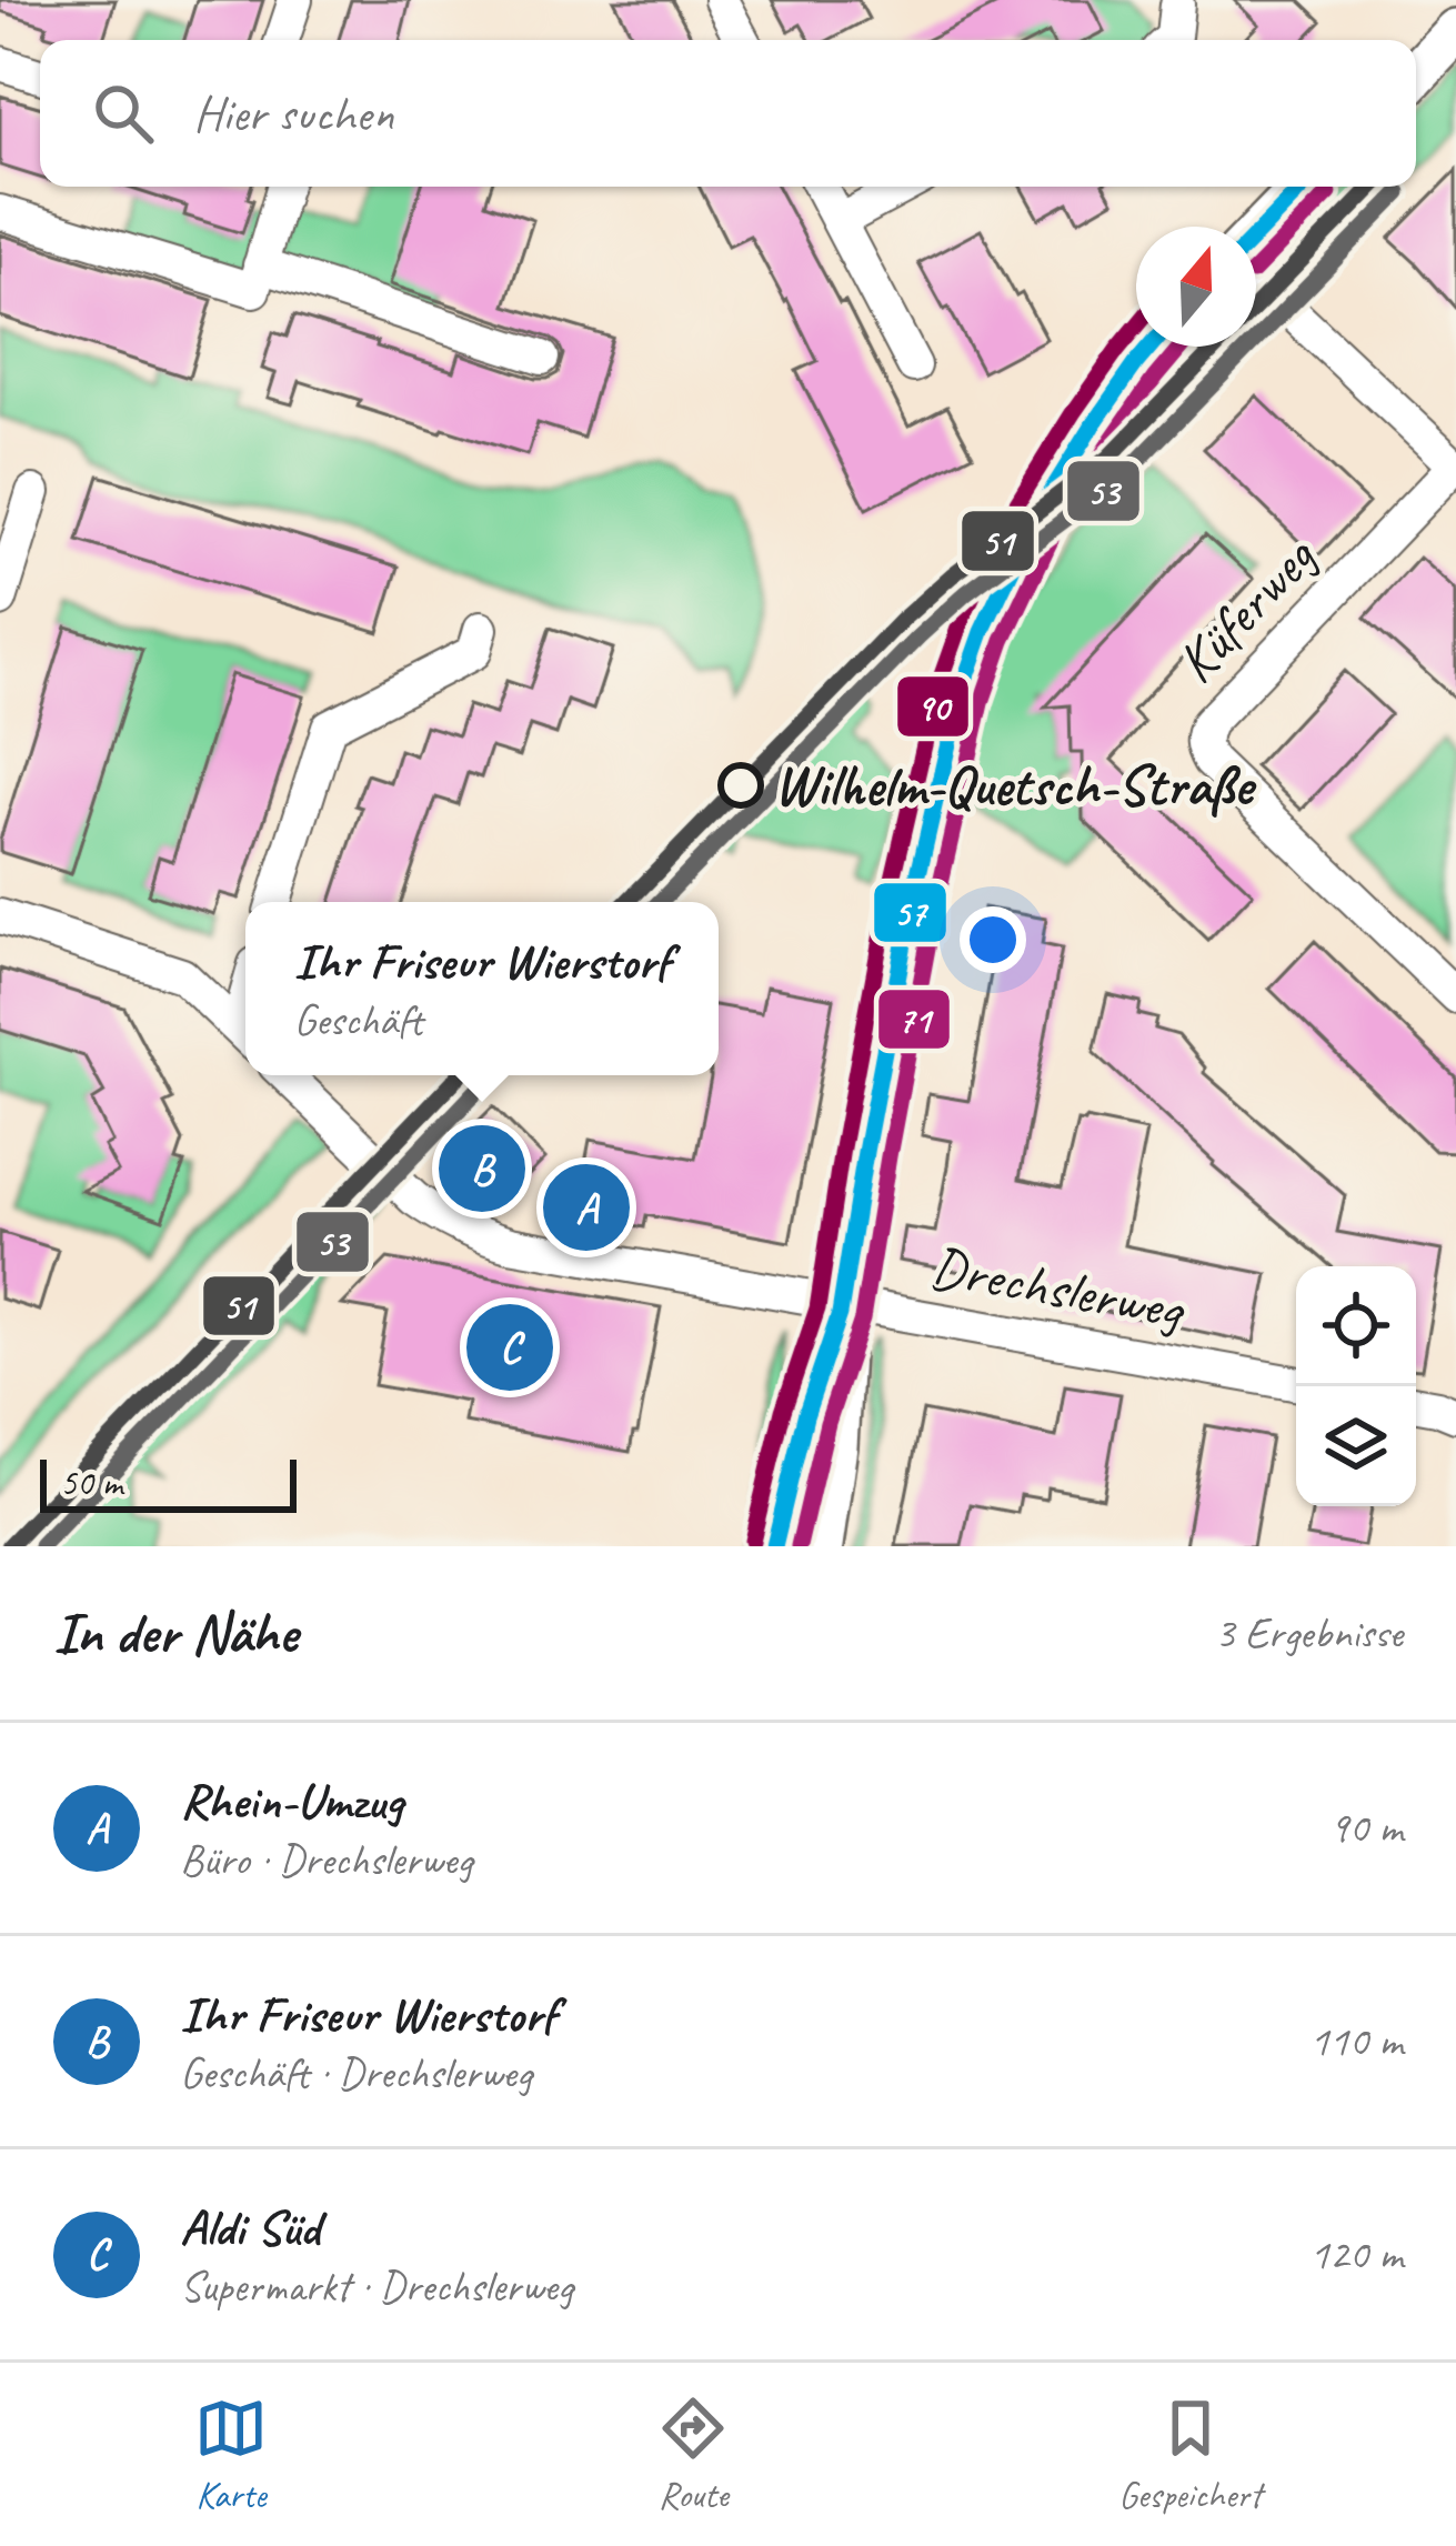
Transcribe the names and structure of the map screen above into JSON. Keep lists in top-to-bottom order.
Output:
{
  "streets": {
    "street": ["Küferweg", "Drechslerweg"]
  },
  "places": ["Wilhelm-Quetsch-Straße"],
  "lines": [
    "transit line 51",
    "transit line 57",
    "transit line 53",
    "transit line 71",
    "transit line 90"
  ],
  "scale_bar": "50 m",
  "north": "top",
  "page": {
    "search": "Hier suchen",
    "popup": ["Ihr Friseur Wierstorf", "Geschäft"],
    "pins": ["B", "A", "C"],
    "scale": "50 m",
    "heading": ["In der Nähe", "3 Ergebnisse"],
    "list": [
      {
        "mark": "A",
        "name": "Rhein-Umzug",
        "note": "Büro · Drechslerweg",
        "value": "90 m"
      },
      {
        "mark": "B",
        "name": "Ihr Friseur Wierstorf",
        "note": "Geschäft · Drechslerweg",
        "value": "110 m"
      },
      {
        "mark": "C",
        "name": "Aldi Süd",
        "note": "Supermarkt · Drechslerweg",
        "value": "120 m"
      }
    ],
    "nav": ["Karte", "Route", "Gespeichert"]
  }
}
